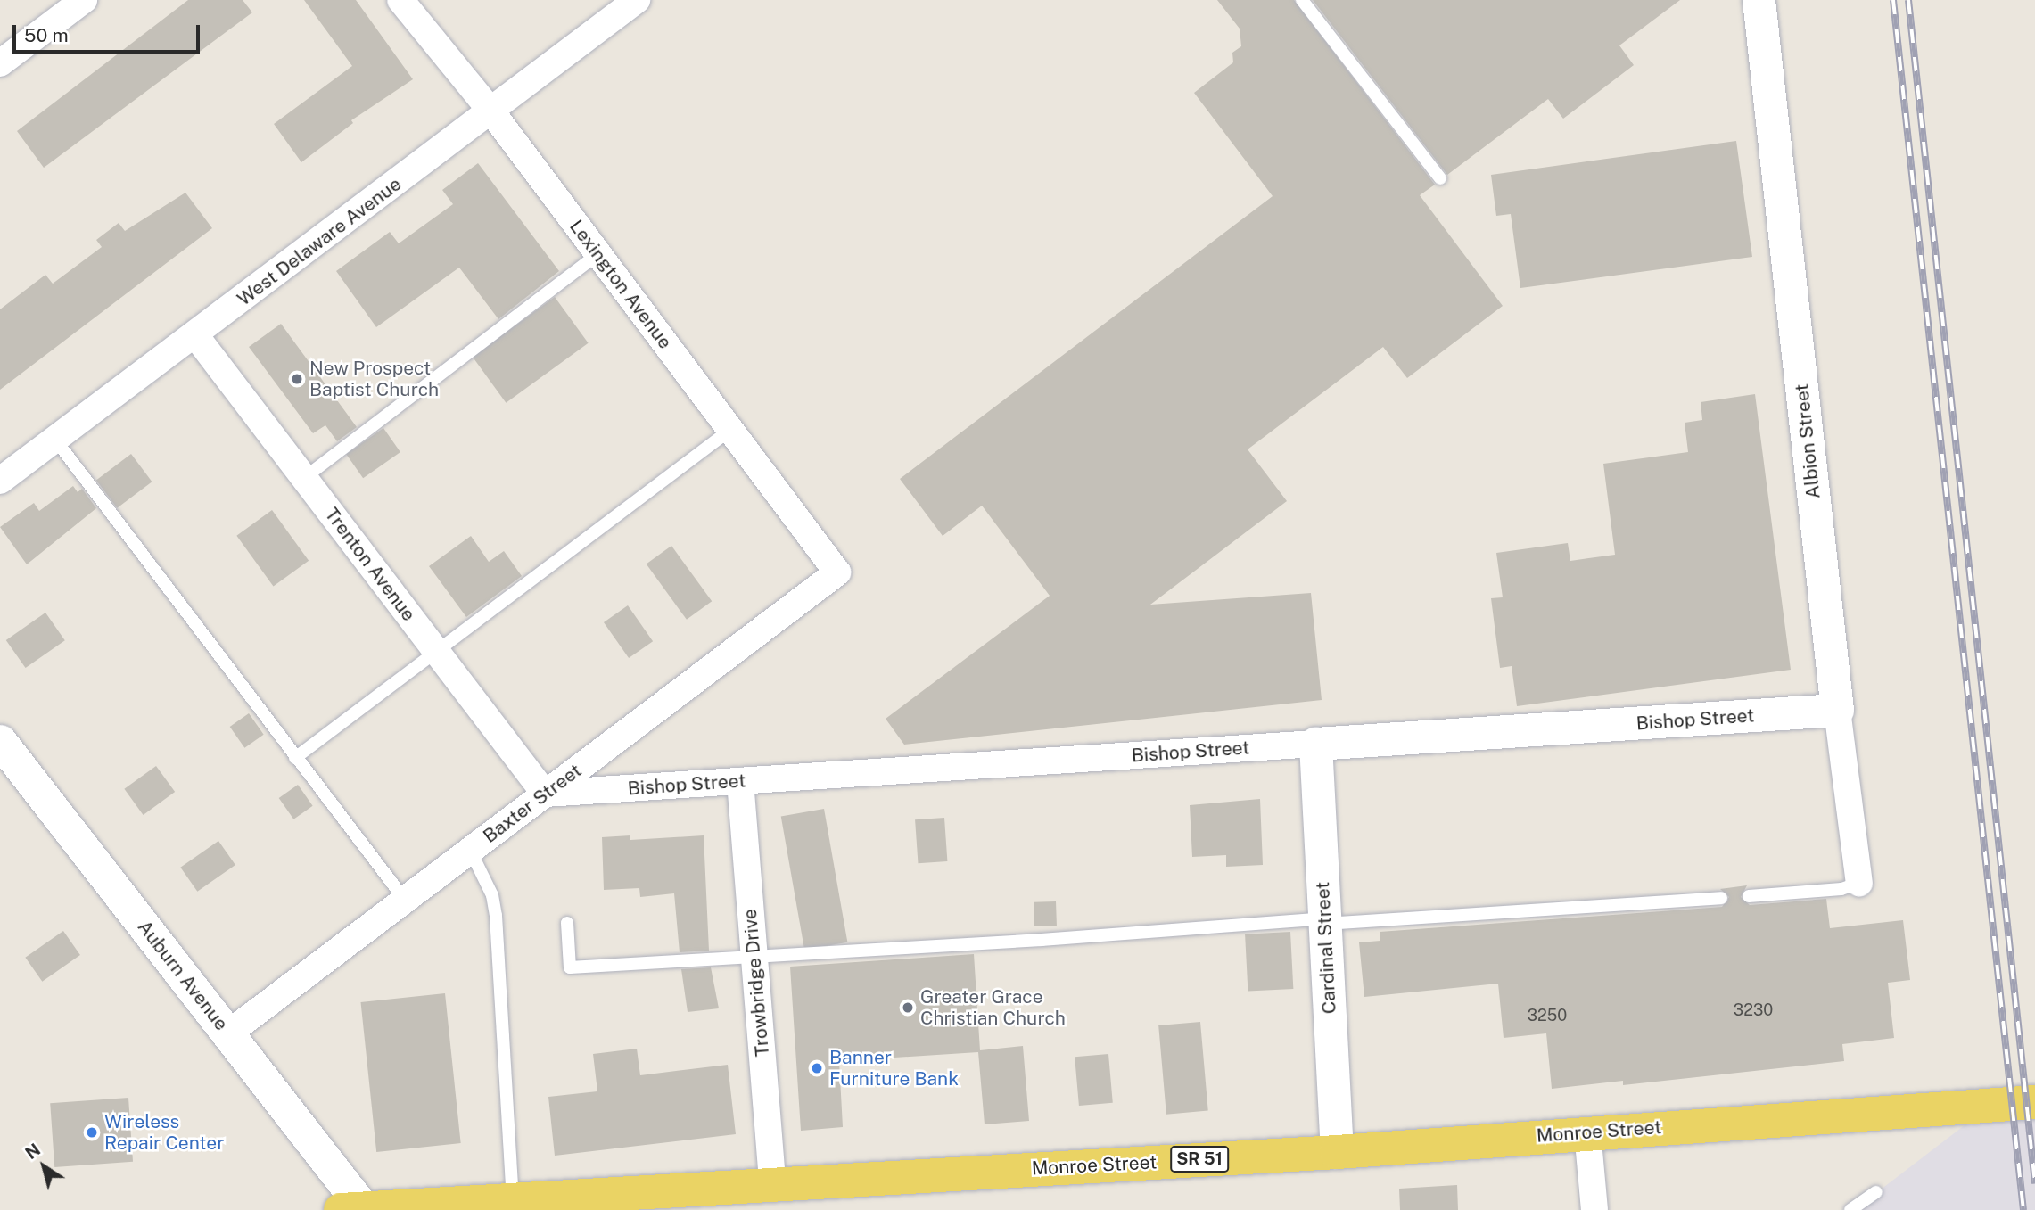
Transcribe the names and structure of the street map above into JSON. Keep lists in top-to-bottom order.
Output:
{
  "streets": {
    "main road": ["Monroe Street", "SR 51"],
    "street": [
      "West Delaware Avenue",
      "Lexington Avenue",
      "Albion Street",
      "Trenton Avenue",
      "Bishop Street",
      "Baxter Street",
      "Cardinal Street",
      "Auburn Avenue",
      "Trowbridge Drive"
    ]
  },
  "crossings": [
    ["West Delaware Avenue", "Lexington Avenue"],
    ["West Delaware Avenue", "Trenton Avenue"],
    ["Lexington Avenue", "Baxter Street"],
    ["Albion Street", "Bishop Street"],
    ["Trenton Avenue", "Bishop Street"],
    ["Trenton Avenue", "Baxter Street"],
    ["Bishop Street", "Baxter Street"],
    ["Bishop Street", "Cardinal Street"],
    ["Bishop Street", "Trowbridge Drive"],
    ["Baxter Street", "Auburn Avenue"],
    ["Cardinal Street", "Monroe Street"],
    ["Auburn Avenue", "Monroe Street"],
    ["Trowbridge Drive", "Monroe Street"]
  ],
  "places": [
    "New Prospect Baptist Church",
    "Greater Grace Christian Church",
    "Banner Furniture Bank",
    "Wireless Repair Center"
  ],
  "house_numbers": ["3230", "3250"],
  "scale_bar": "50 m",
  "north": "top left"
}
